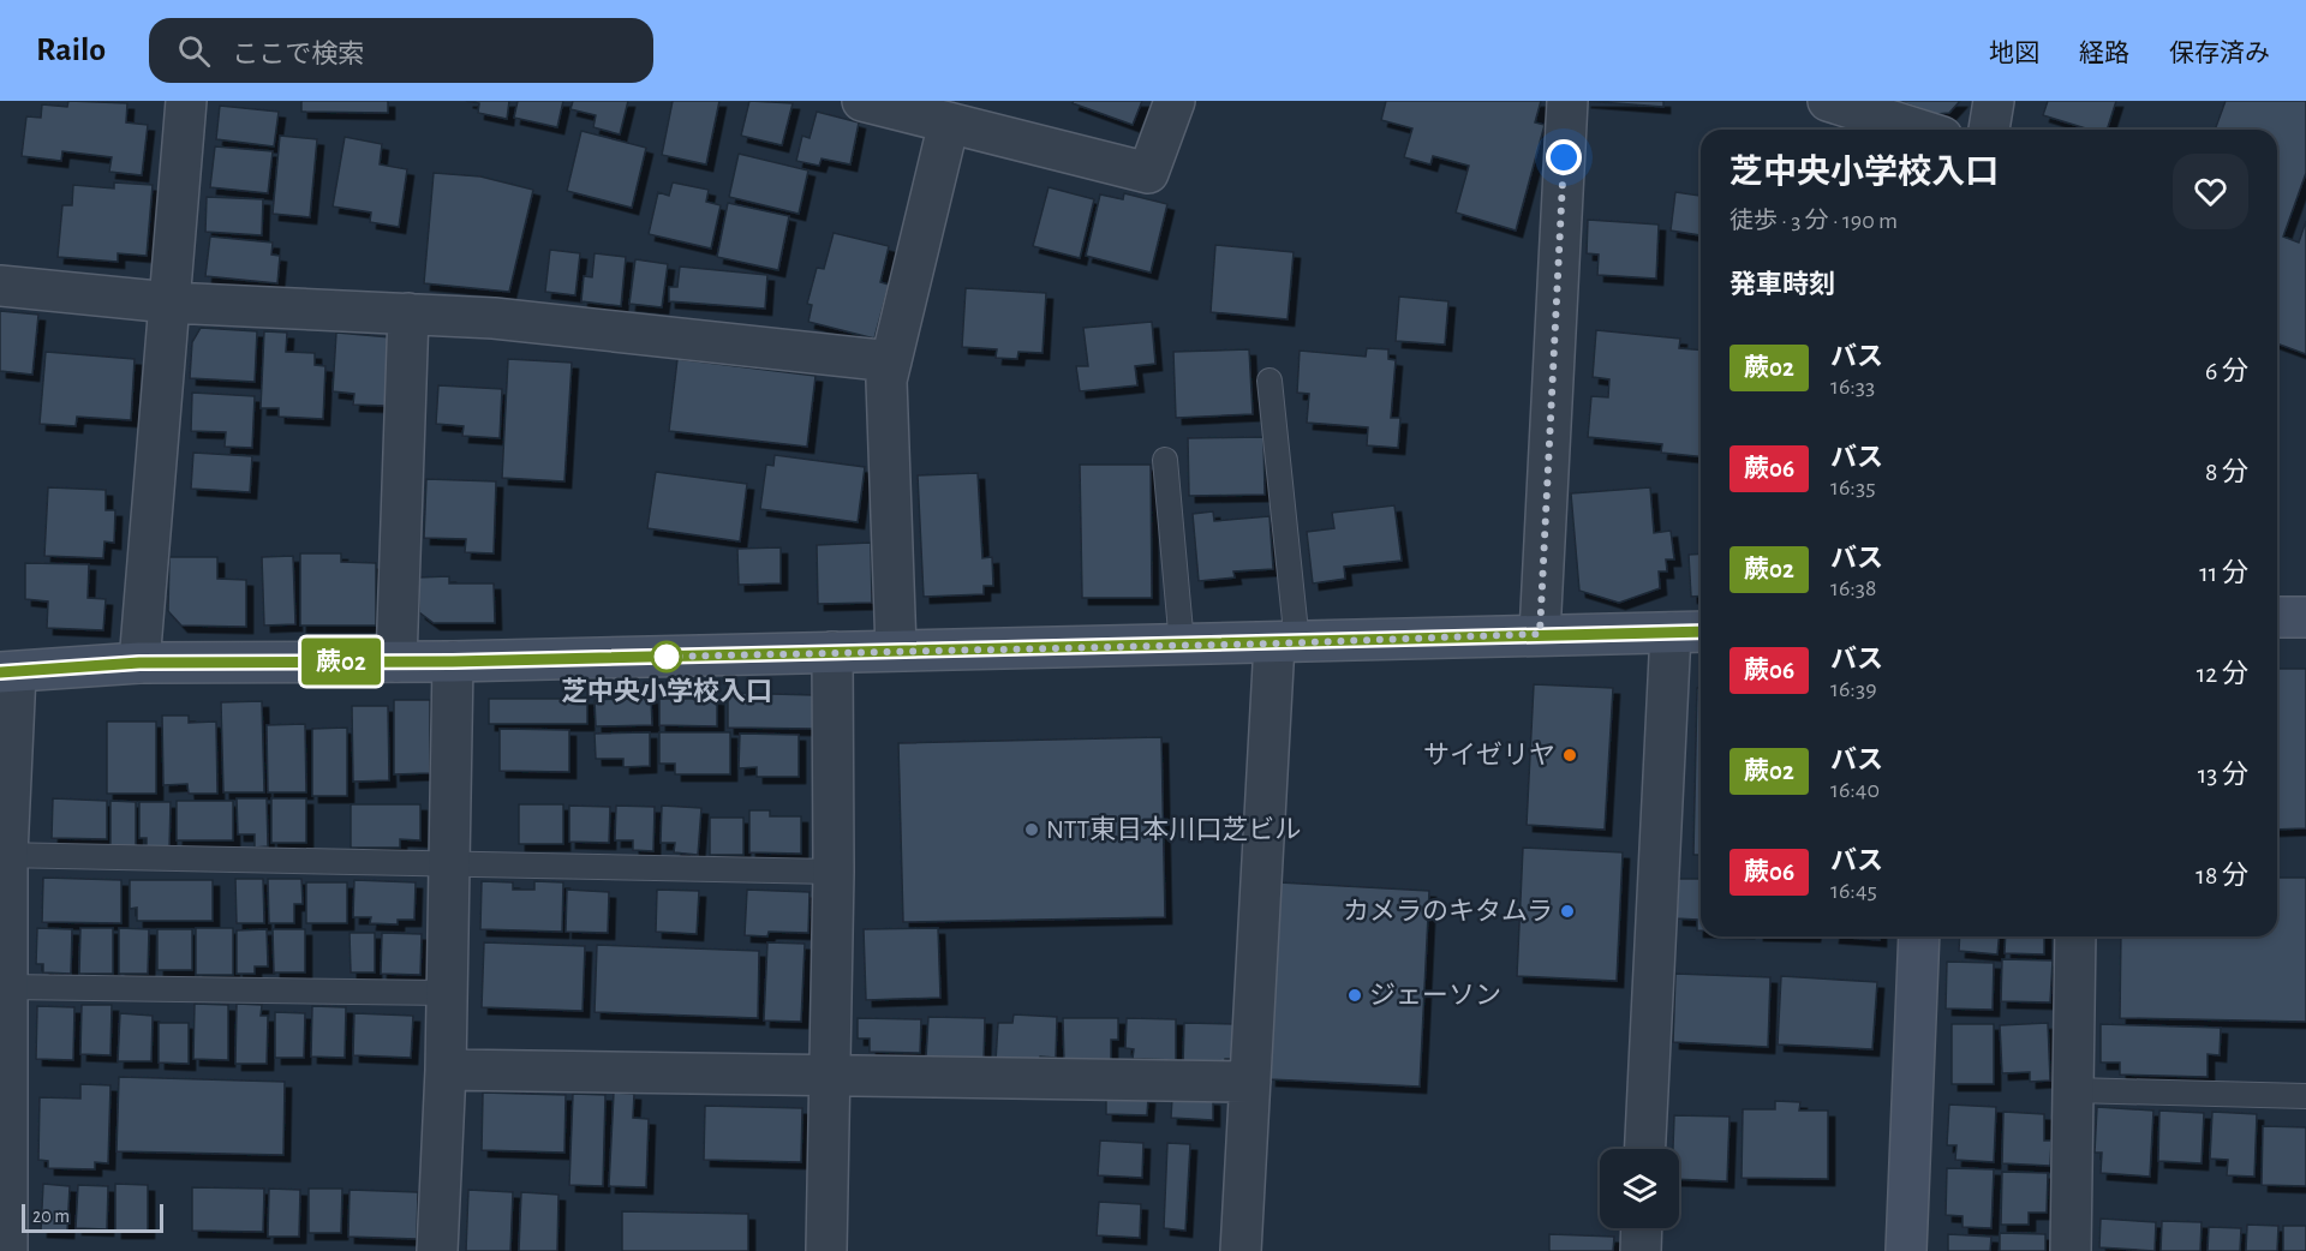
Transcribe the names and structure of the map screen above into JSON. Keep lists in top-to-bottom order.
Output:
{
  "places": [
    "芝中央小学校入口",
    "サイゼリヤ",
    "NTT東日本川口芝ビル",
    "カメラのキタムラ",
    "ジェーソン"
  ],
  "lines": ["bus line 蕨02"],
  "scale_bar": "20 m",
  "page": {
    "header": "Railo",
    "search": "ここで検索",
    "nav": ["地図", "経路", "保存済み"],
    "on_map": "蕨02",
    "heading": [
      ["芝中央小学校入口", "徒歩 · 3 分 · 190 m"],
      "発車時刻"
    ],
    "list": [
      {
        "mark": "蕨02",
        "name": "バス",
        "note": "16:33",
        "value": "6 分"
      },
      {
        "mark": "蕨06",
        "name": "バス",
        "note": "16:35",
        "value": "8 分"
      },
      {
        "mark": "蕨02",
        "name": "バス",
        "note": "16:38",
        "value": "11 分"
      },
      {
        "mark": "蕨06",
        "name": "バス",
        "note": "16:39",
        "value": "12 分"
      },
      {
        "mark": "蕨02",
        "name": "バス",
        "note": "16:40",
        "value": "13 分"
      },
      {
        "mark": "蕨06",
        "name": "バス",
        "note": "16:45",
        "value": "18 分"
      }
    ],
    "scale": "20 m"
  }
}
